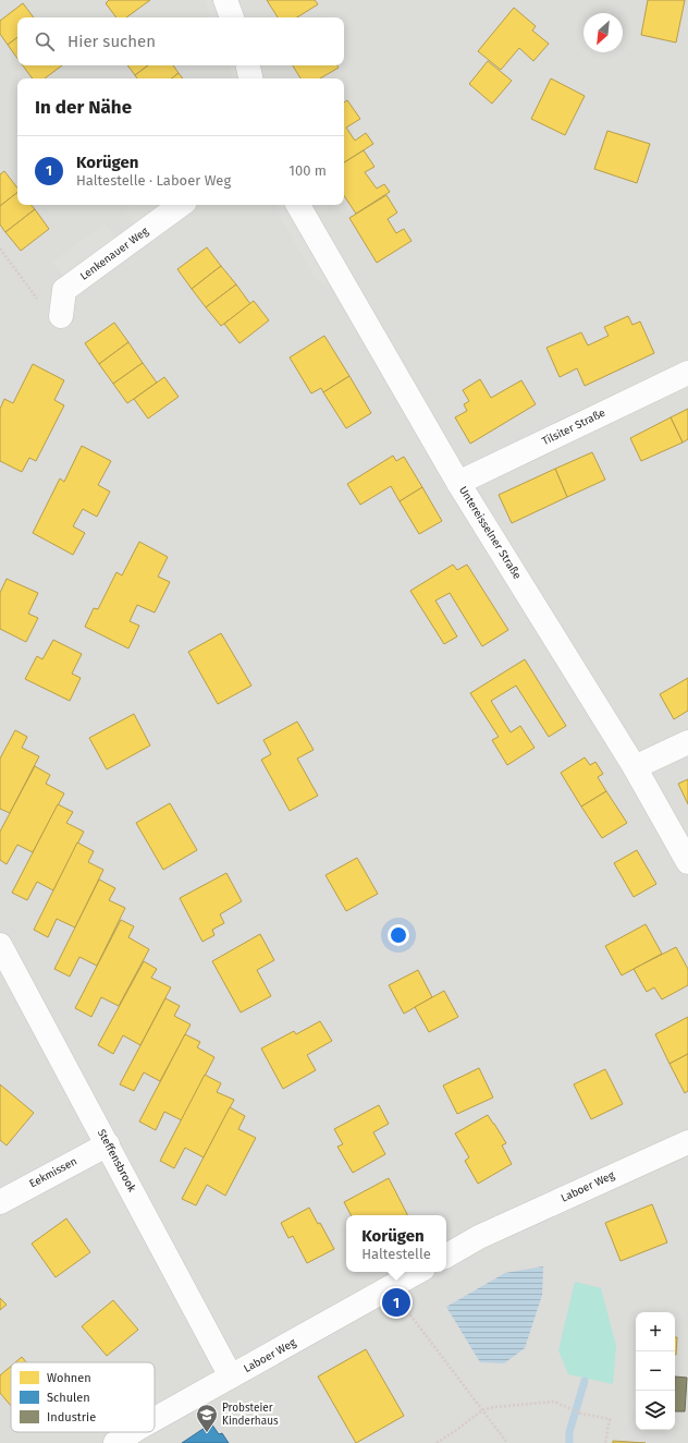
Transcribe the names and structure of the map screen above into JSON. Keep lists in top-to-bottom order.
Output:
{
  "streets": {
    "street": [
      "Lenkenauer Weg",
      "Tilsiter Straße",
      "Untereisselner Straße",
      "Steffensbrook",
      "Eekmissen",
      "Laboer Weg"
    ]
  },
  "crossings": [
    ["Tilsiter Straße", "Untereisselner Straße"],
    ["Steffensbrook", "Eekmissen"],
    ["Steffensbrook", "Laboer Weg"]
  ],
  "places": {
    "school or university": ["Probsteier Kinderhaus"]
  },
  "legend": ["Wohnen", "Schulen", "Industrie"],
  "north": "bottom left",
  "page": {
    "search": "Hier suchen",
    "heading": "In der Nähe",
    "list": [
      {
        "mark": "1",
        "name": "Korügen",
        "note": "Haltestelle · Laboer Weg",
        "value": "100 m"
      }
    ],
    "popup": ["Korügen", "Haltestelle"],
    "pins": "1",
    "map_buttons": ["+", "−"]
  }
}
